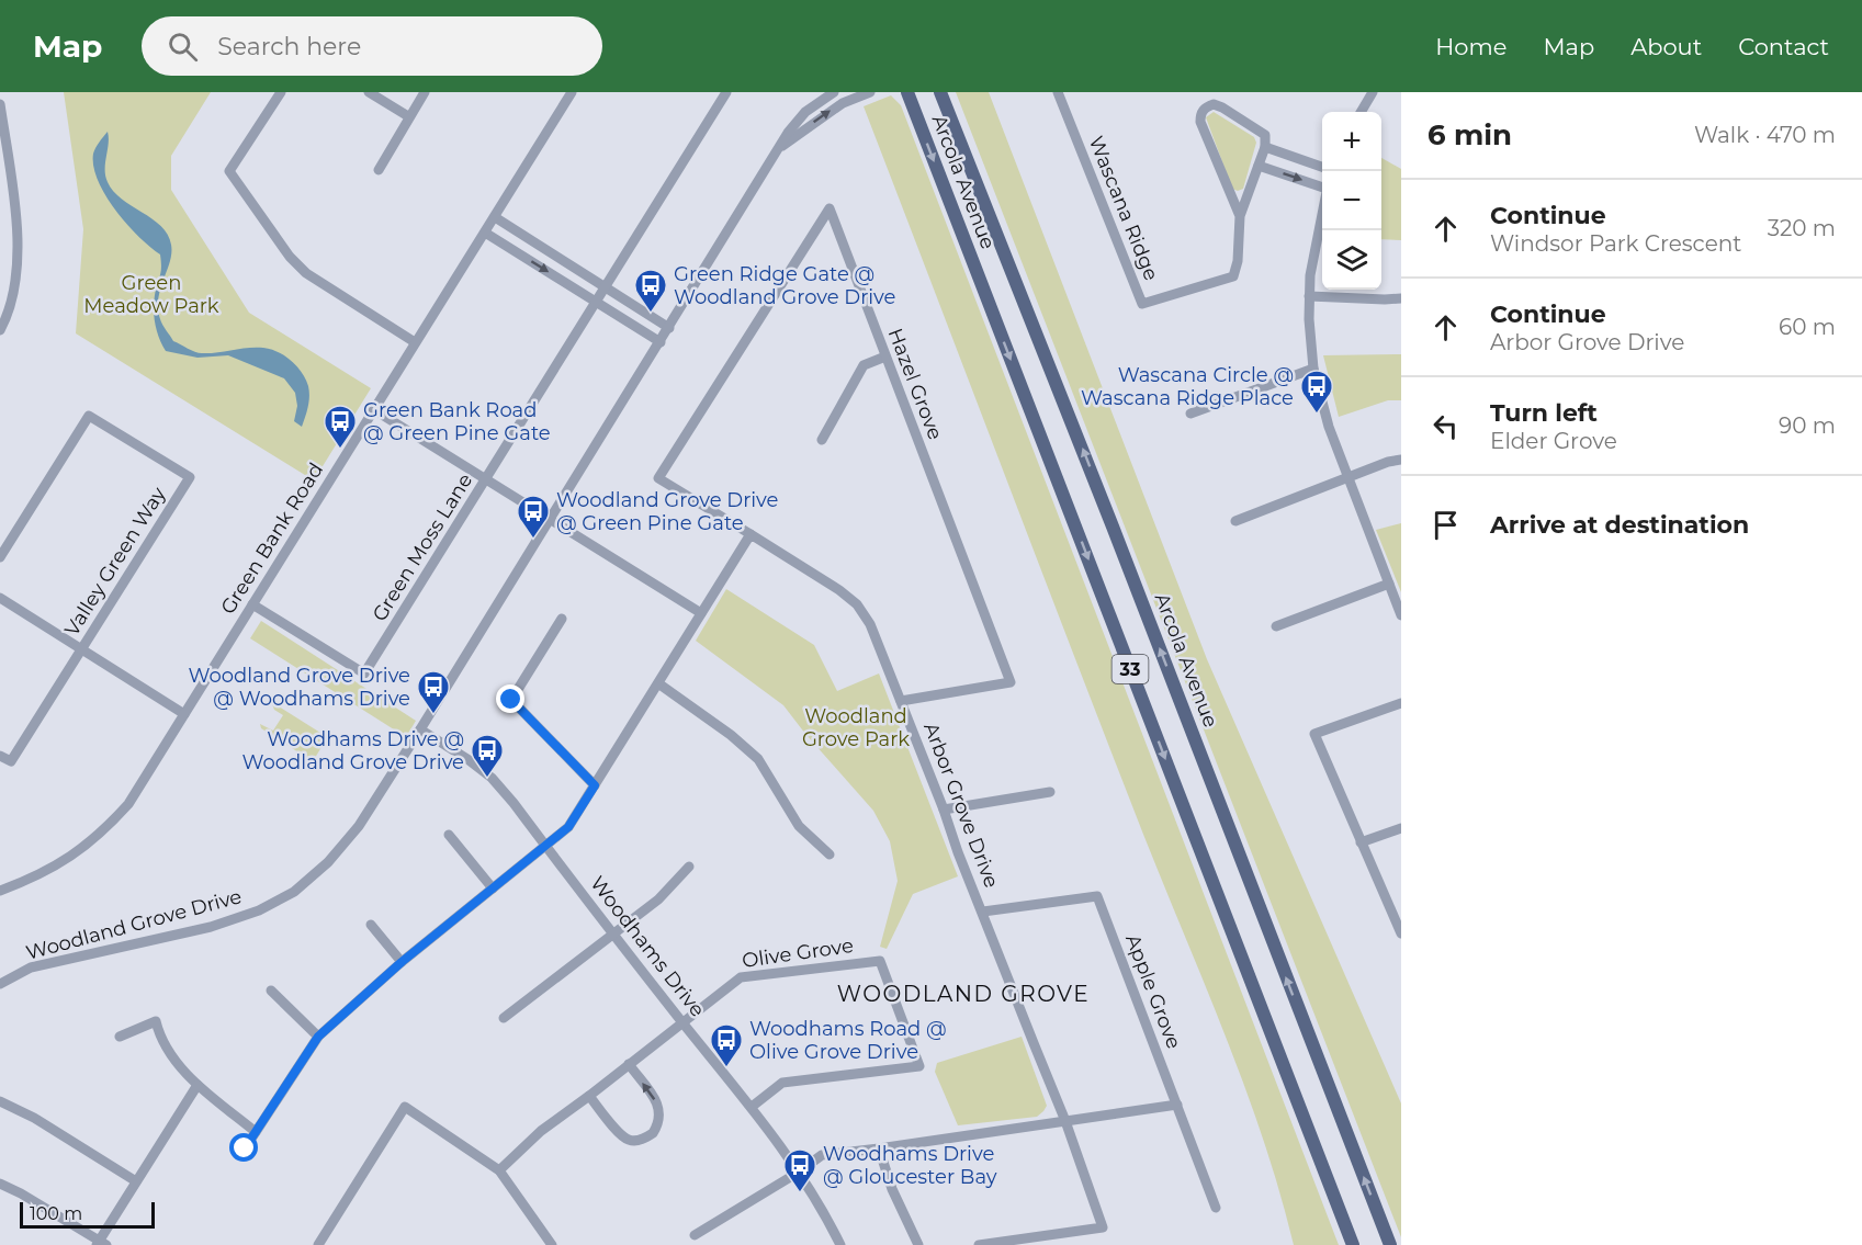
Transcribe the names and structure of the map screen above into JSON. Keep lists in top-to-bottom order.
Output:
{
  "streets": {
    "main road": ["Arcola Avenue", "33"],
    "street": [
      "Wascana Ridge",
      "Hazel Grove",
      "Green Bank Road",
      "Green Moss Lane",
      "Valley Green Way",
      "Arbor Grove Drive",
      "Woodland Grove Drive",
      "Woodhams Drive",
      "Olive Grove",
      "Apple Grove"
    ]
  },
  "crossings": [
    ["Hazel Grove", "Arbor Grove Drive"],
    ["Green Bank Road", "Green Moss Lane"],
    ["Arbor Grove Drive", "Apple Grove"],
    ["Woodland Grove Drive", "Woodhams Drive"],
    ["Woodhams Drive", "Olive Grove"]
  ],
  "districts": ["WOODLAND GROVE"],
  "parks": ["Green Meadow Park", "Woodland Grove Park"],
  "places": {
    "bus stop": [
      "Green Ridge Gate @ Woodland Grove Drive",
      "Wascana Circle @ Wascana Ridge Place",
      "Green Bank Road @ Green Pine Gate",
      "Woodland Grove Drive @ Green Pine Gate",
      "Woodland Grove Drive @ Woodhams Drive",
      "Woodhams Drive @ Woodland Grove Drive",
      "Woodhams Road @ Olive Grove Drive",
      "Woodhams Drive @ Gloucester Bay"
    ]
  },
  "scale_bar": "100 m",
  "page": {
    "header": "Map",
    "search": "Search here",
    "nav": [
      "Home",
      "Map",
      "About",
      "Contact"
    ],
    "heading": ["6 min", "Walk · 470 m"],
    "map_buttons": ["+", "−"],
    "list": [
      ["Continue", "Windsor Park Crescent", "320 m"],
      ["Continue", "Arbor Grove Drive", "60 m"],
      ["Turn left", "Elder Grove", "90 m"],
      "Arrive at destination"
    ],
    "scale": "100 m"
  }
}
